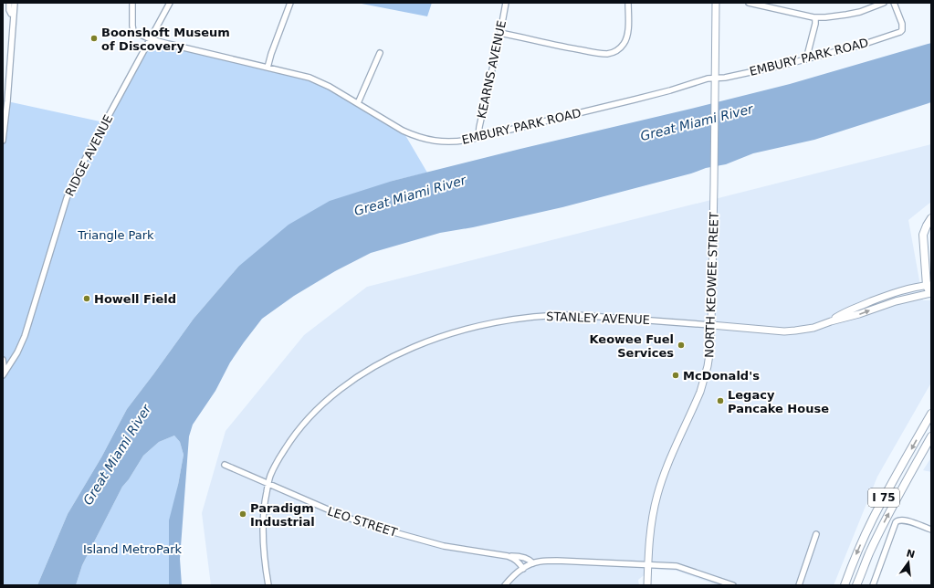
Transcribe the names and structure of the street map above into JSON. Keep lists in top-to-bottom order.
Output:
{
  "streets": {
    "highway": ["I 75"],
    "main road": ["NORTH KEOWEE STREET", "STANLEY AVENUE"],
    "street": [
      "EMBURY PARK ROAD",
      "KEARNS AVENUE",
      "RIDGE AVENUE",
      "LEO STREET"
    ]
  },
  "crossings": [
    ["EMBURY PARK ROAD", "KEARNS AVENUE"],
    ["EMBURY PARK ROAD", "RIDGE AVENUE"],
    ["EMBURY PARK ROAD", "NORTH KEOWEE STREET"],
    ["NORTH KEOWEE STREET", "STANLEY AVENUE"],
    ["STANLEY AVENUE", "LEO STREET"]
  ],
  "water": ["Great Miami River"],
  "parks": ["Triangle Park", "Island MetroPark"],
  "places": [
    "Boonshoft Museum of Discovery",
    "Howell Field",
    "Keowee Fuel Services",
    "McDonald's",
    "Legacy Pancake House",
    "Paradigm Industrial"
  ],
  "north": "top"
}
